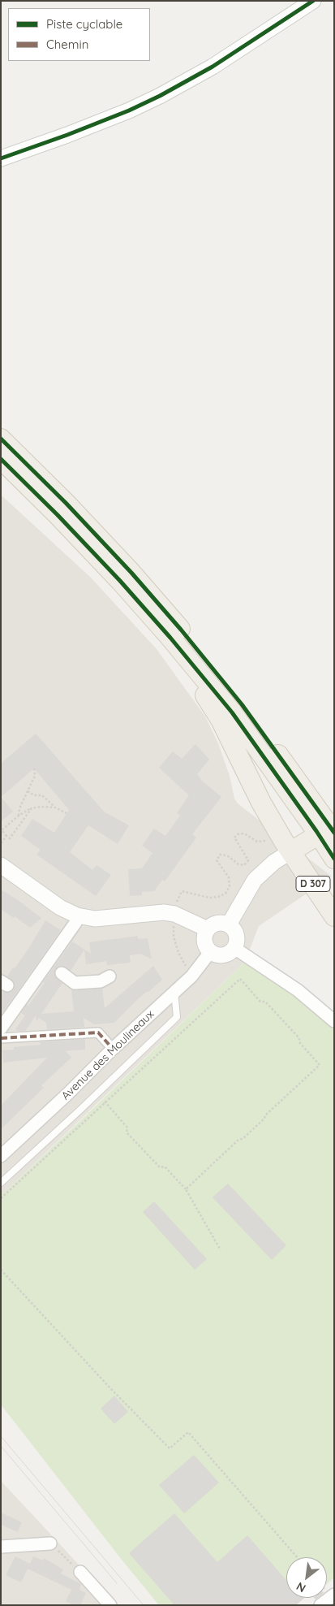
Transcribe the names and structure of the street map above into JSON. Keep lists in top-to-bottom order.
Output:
{
  "streets": {
    "main road": ["D 307"],
    "street": ["Avenue des Moulineaux"]
  },
  "legend": ["Piste cyclable", "Chemin"],
  "north": "bottom left"
}
